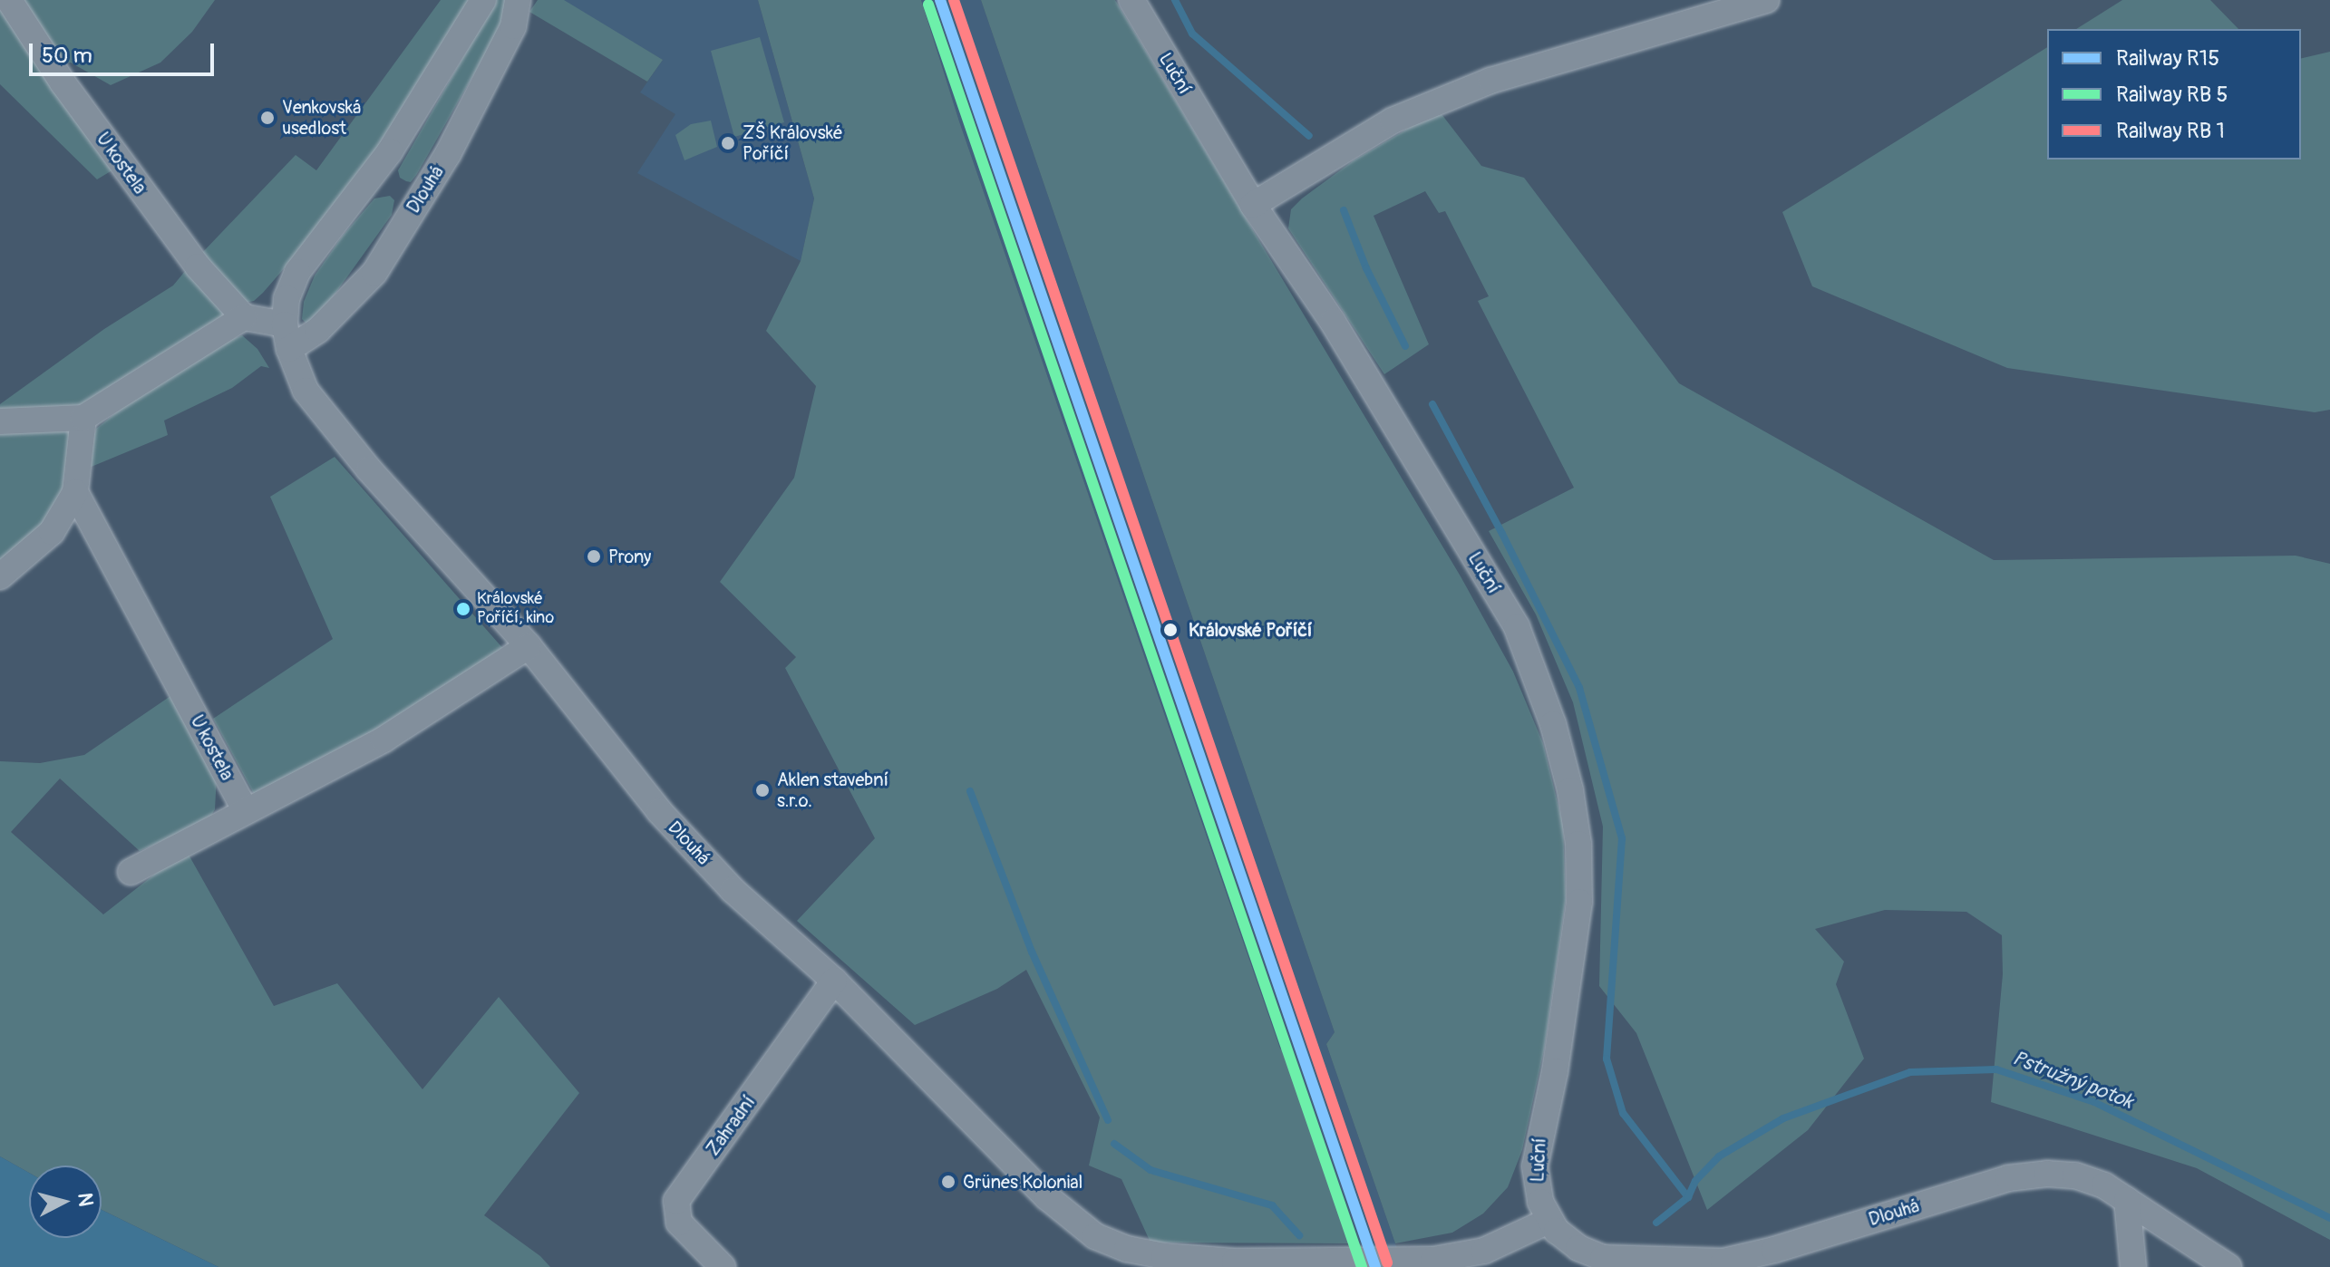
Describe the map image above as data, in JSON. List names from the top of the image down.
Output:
{
  "streets": {
    "street": [
      "Luční",
      "U kostela",
      "Dlouhá",
      "Zahradní"
    ]
  },
  "crossings": [
    ["Luční", "Dlouhá"],
    ["Dlouhá", "Zahradní"]
  ],
  "water": ["Pstružný potok"],
  "places": [
    "Venkovská usedlost",
    "ZŠ Královské Poříčí",
    "Prony",
    "Královské Poříčí, kino",
    "Královské Poříčí",
    "Aklen stavební s.r.o.",
    "Grünes Kolonial"
  ],
  "lines": ["rail line R15"],
  "legend": ["Railway R15", "Railway RB 5", "Railway RB 1"],
  "scale_bar": "50 m",
  "north": "right"
}
